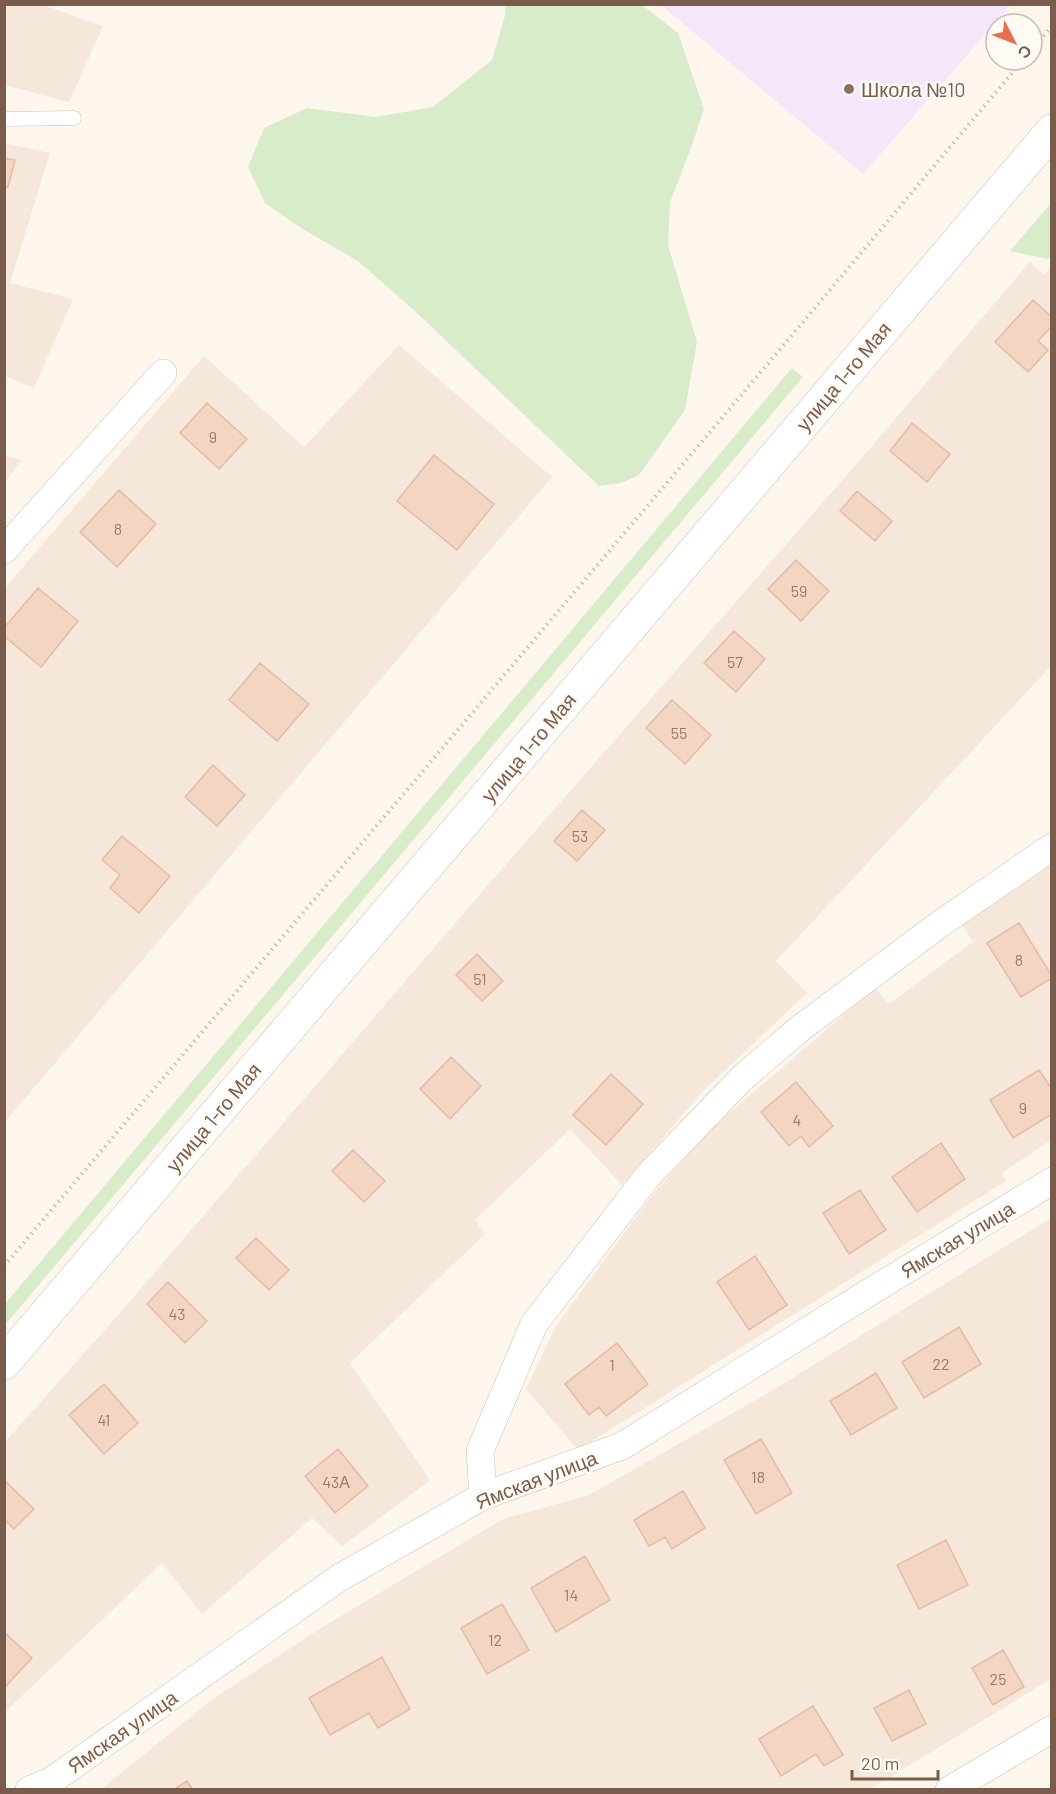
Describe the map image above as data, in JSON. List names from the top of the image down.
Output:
{
  "streets": {
    "street": ["улица 1-го Мая", "Ямская улица"]
  },
  "places": ["Школа №10"],
  "house_numbers": [
    "9",
    "8",
    "59",
    "57",
    "55",
    "53",
    "8",
    "51",
    "9",
    "4",
    "43",
    "22",
    "1",
    "41",
    "18",
    "43А",
    "14",
    "12",
    "25"
  ],
  "scale_bar": "20 m",
  "north": "bottom right"
}
